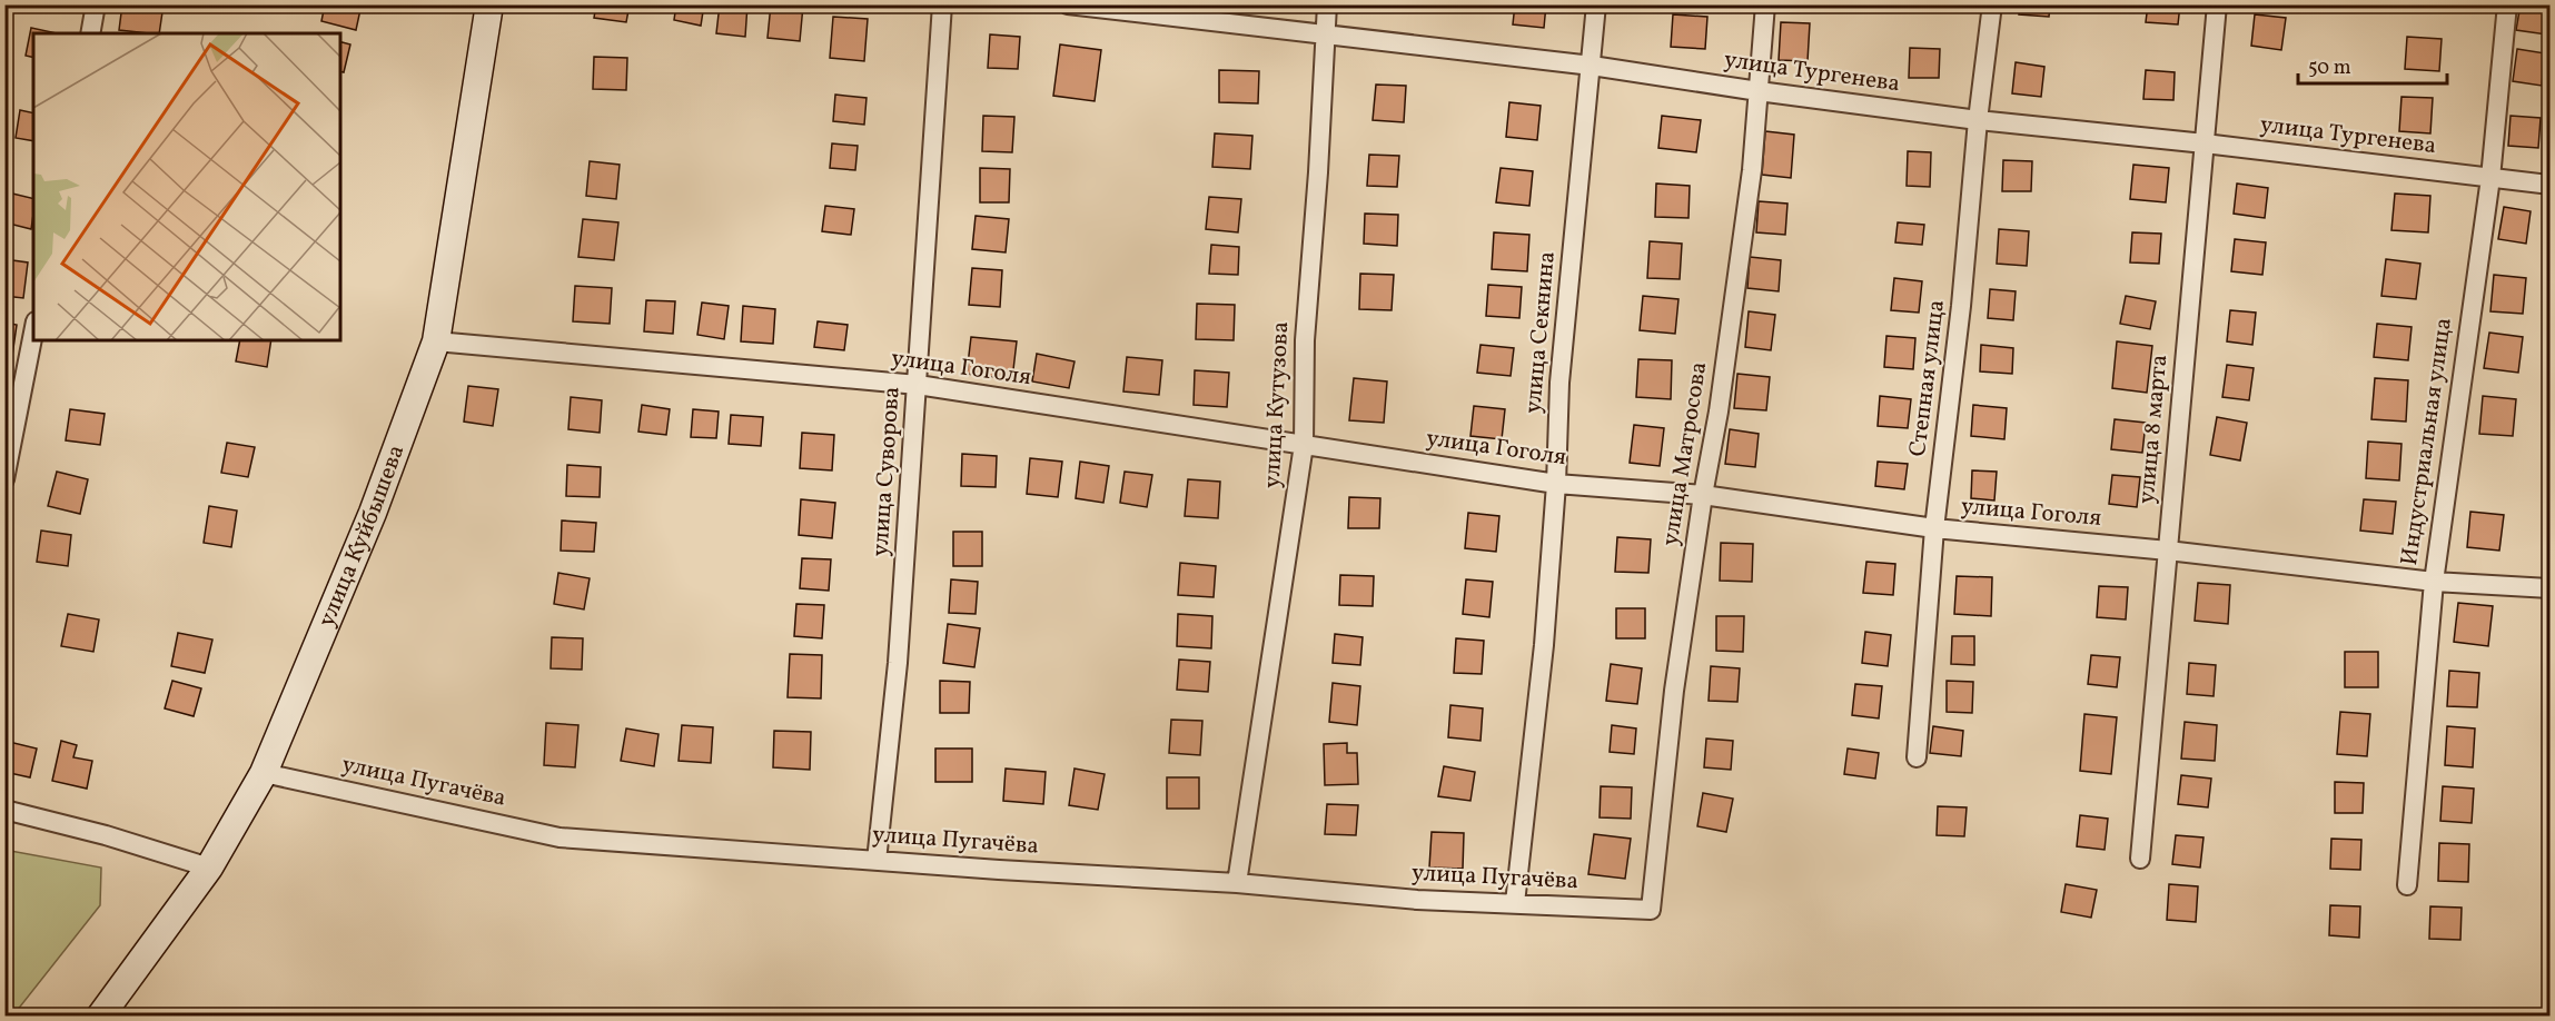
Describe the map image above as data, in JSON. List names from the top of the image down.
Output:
{
  "streets": {
    "main road": ["улица Куйбышева"],
    "street": [
      "улица Тургенева",
      "улица Секнина",
      "улица Гоголя",
      "Степная улица",
      "улица Кутузова",
      "улица 8 марта",
      "Индустриальная улица",
      "улица Матросова",
      "улица Суворова",
      "улица Пугачёва"
    ]
  },
  "crossings": [
    ["улица Тургенева", "улица Секнина"],
    ["улица Тургенева", "Степная улица"],
    ["улица Тургенева", "улица Кутузова"],
    ["улица Тургенева", "улица 8 марта"],
    ["улица Тургенева", "Индустриальная улица"],
    ["улица Тургенева", "улица Матросова"],
    ["улица Секнина", "улица Гоголя"],
    ["улица Секнина", "улица Пугачёва"],
    ["улица Гоголя", "Степная улица"],
    ["улица Гоголя", "улица Кутузова"],
    ["улица Гоголя", "улица 8 марта"],
    ["улица Гоголя", "Индустриальная улица"],
    ["улица Гоголя", "улица Матросова"],
    ["улица Гоголя", "улица Суворова"],
    ["улица Гоголя", "улица Куйбышева"],
    ["улица Кутузова", "улица Пугачёва"],
    ["улица Матросова", "улица Пугачёва"],
    ["улица Суворова", "улица Пугачёва"],
    ["улица Куйбышева", "улица Пугачёва"]
  ],
  "scale_bar": "50 m"
}
